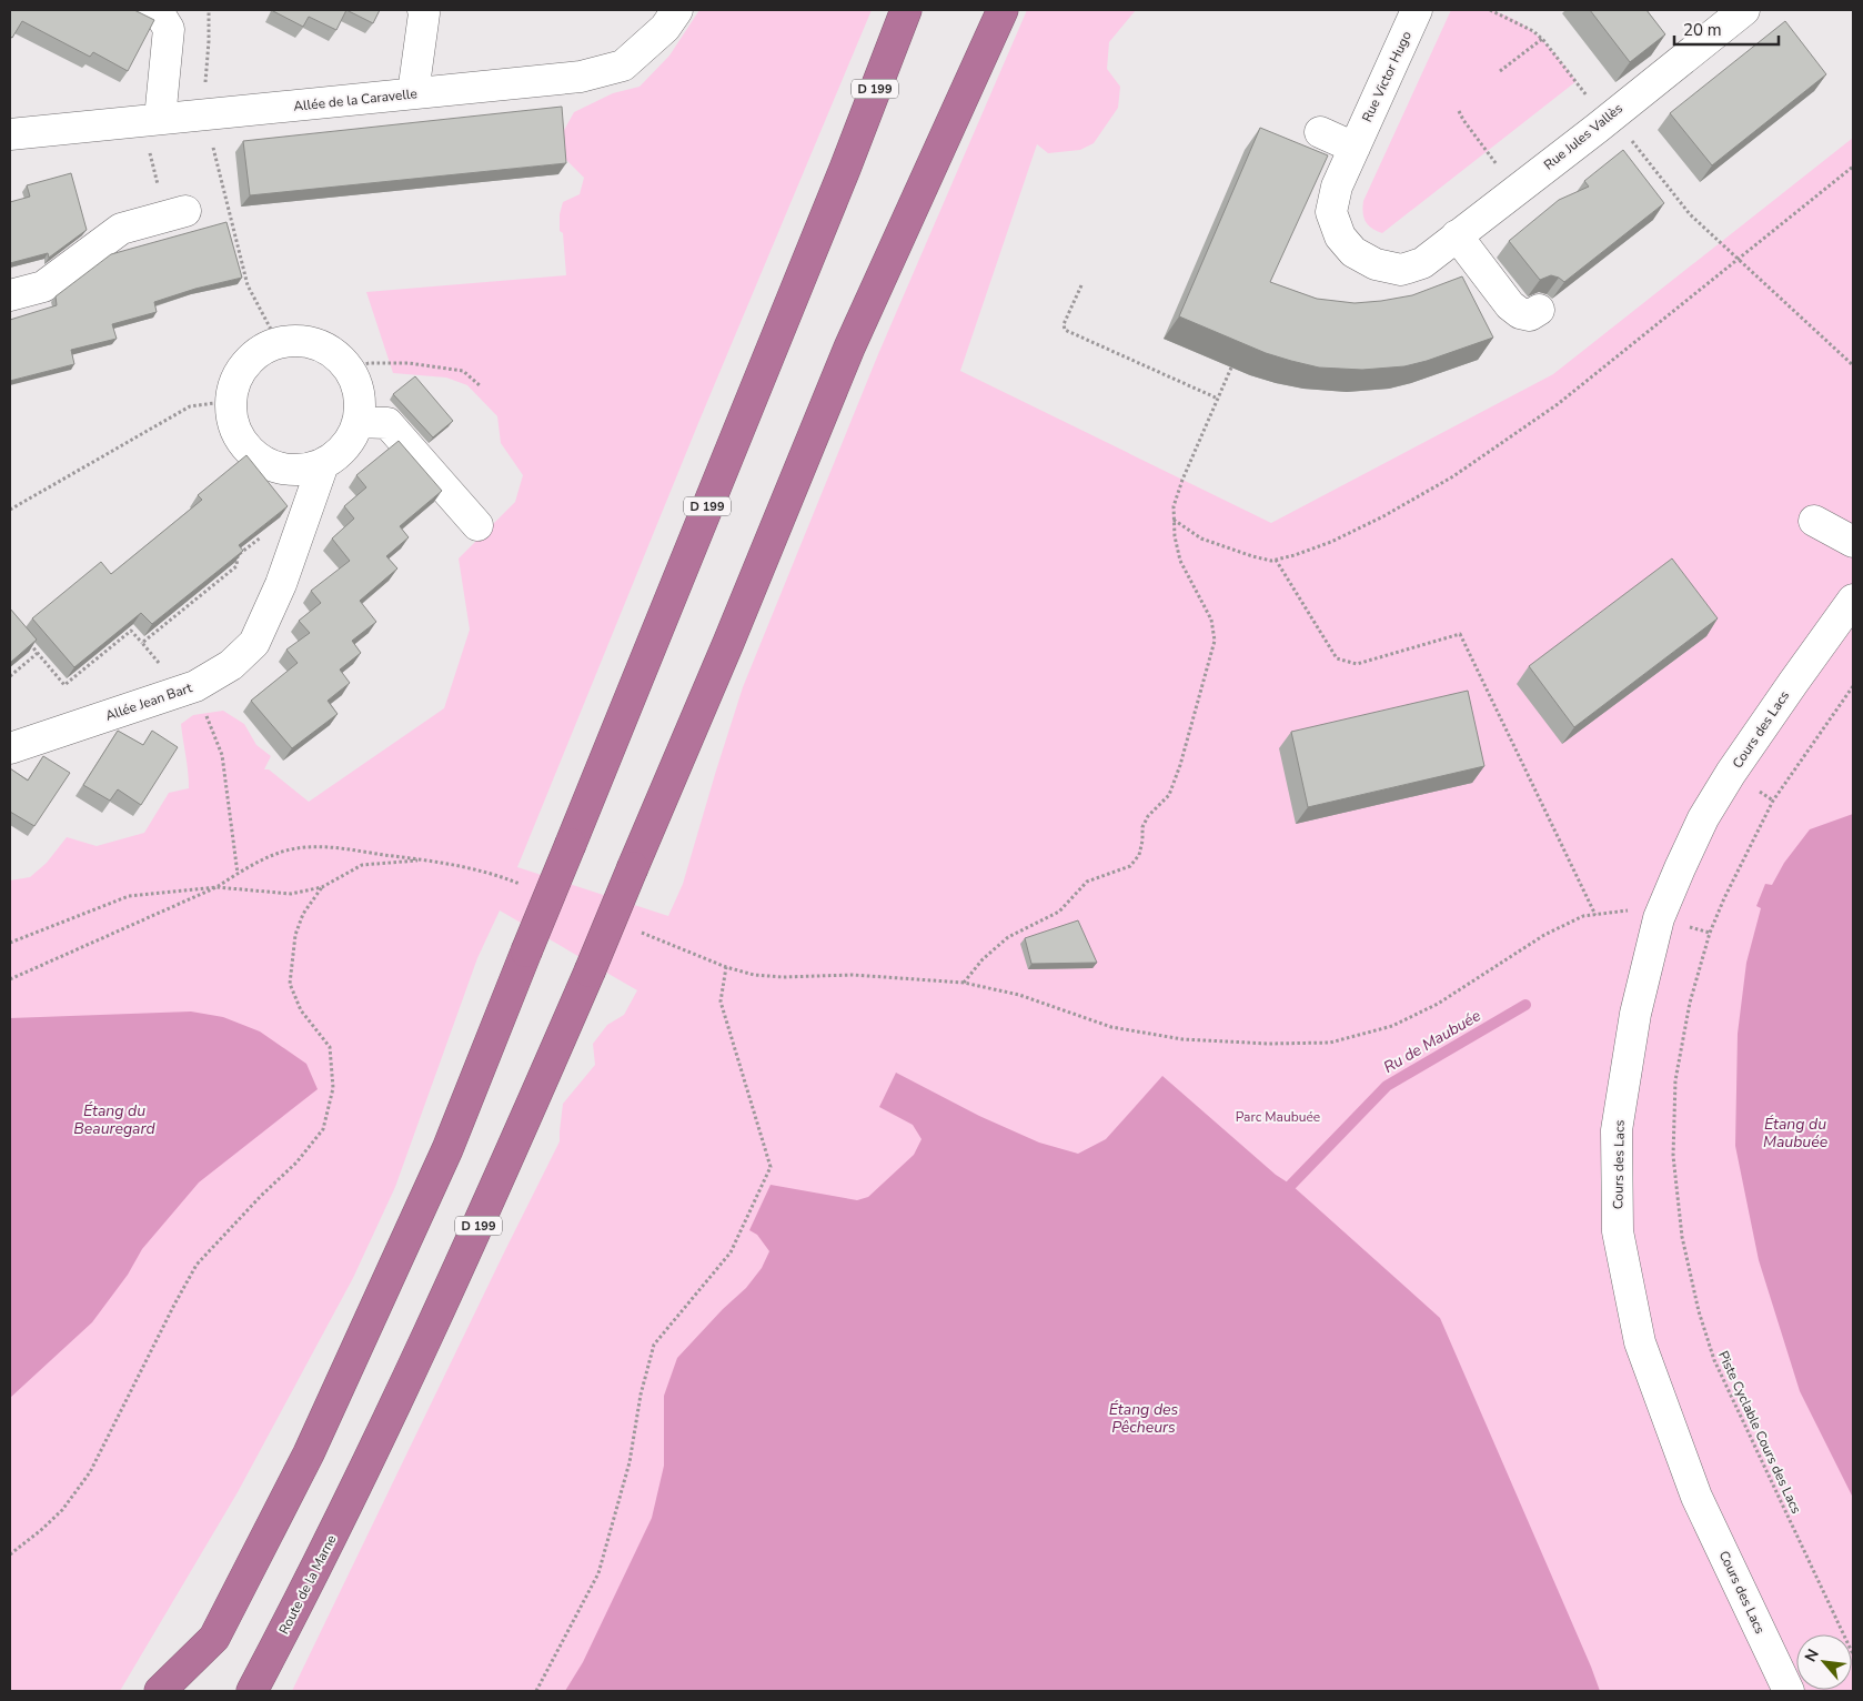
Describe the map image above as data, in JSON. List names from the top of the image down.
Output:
{
  "streets": {
    "highway": ["D 199", "Route de la Marne"],
    "street": [
      "Rue Victor Hugo",
      "Allée de la Caravelle",
      "Rue Jules Vallès",
      "Allée Jean Bart",
      "Cours des Lacs"
    ],
    "path": ["Piste Cyclable Cours des Lacs"]
  },
  "crossings": [
    ["Rue Victor Hugo", "Rue Jules Vallès"]
  ],
  "water": [
    "Ru de Maubuée",
    "Étang du Beauregard",
    "Étang du Maubuée",
    "Étang des Pêcheurs"
  ],
  "parks": ["Parc Maubuée"],
  "scale_bar": "20 m",
  "north": "top left"
}
